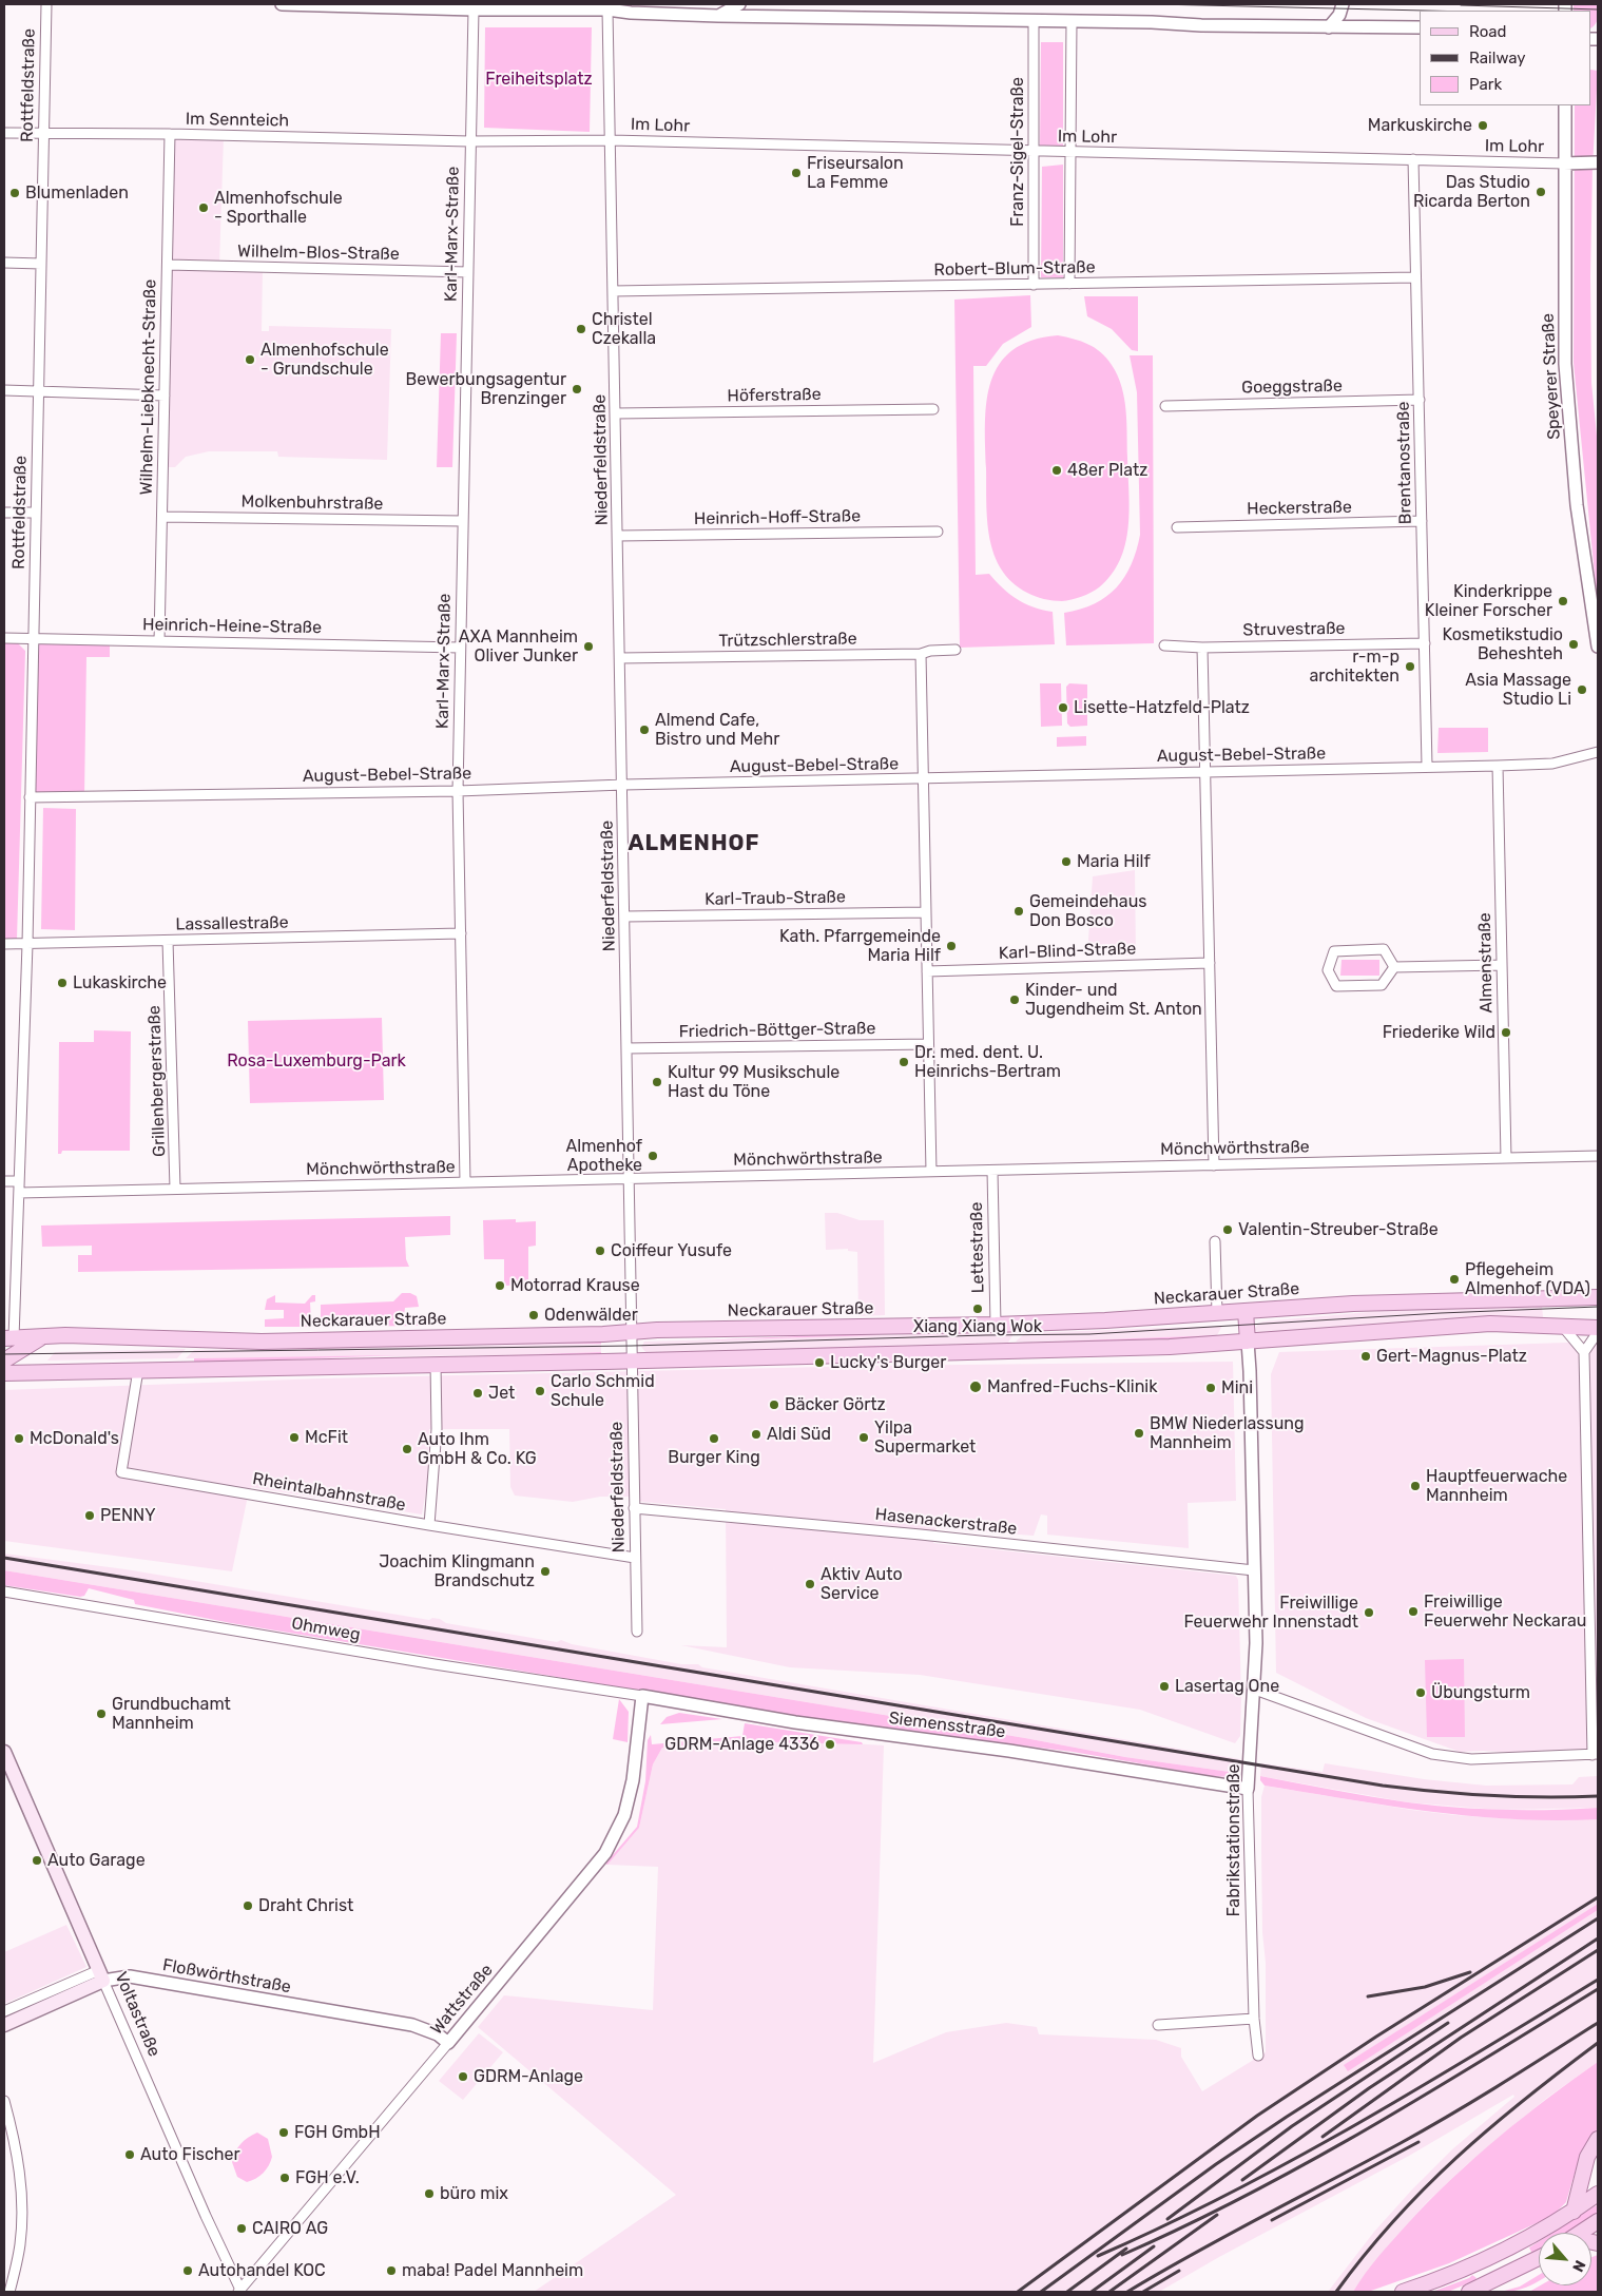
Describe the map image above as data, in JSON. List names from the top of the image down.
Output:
{
  "streets": {
    "main road": ["Neckarauer Straße", "Floßwörthstraße", "Voltastraße"],
    "street": [
      "Rottfeldstraße",
      "Im Sennteich",
      "Im Lohr",
      "Franz-Sigel-Straße",
      "Karl-Marx-Straße",
      "Wilhelm-Blos-Straße",
      "Robert-Blum-Straße",
      "Speyerer Straße",
      "Wilhelm-Liebknecht-Straße",
      "Goeggstraße",
      "Höferstraße",
      "Niederfeldstraße",
      "Brentanostraße",
      "Molkenbuhrstraße",
      "Heckerstraße",
      "Heinrich-Hoff-Straße",
      "Heinrich-Heine-Straße",
      "Struvestraße",
      "Trützschlerstraße",
      "August-Bebel-Straße",
      "Karl-Traub-Straße",
      "Lassallestraße",
      "Karl-Blind-Straße",
      "Almenstraße",
      "Friedrich-Böttger-Straße",
      "Grillenbergerstraße",
      "Mönchwörthstraße",
      "Lettestraße",
      "Rheintalbahnstraße",
      "Hasenackerstraße",
      "Ohmweg",
      "Siemensstraße",
      "Fabrikstationstraße",
      "Wattstraße"
    ]
  },
  "crossings": [
    ["Rottfeldstraße", "Im Sennteich"],
    ["Rottfeldstraße", "Heinrich-Heine-Straße"],
    ["Rottfeldstraße", "August-Bebel-Straße"],
    ["Rottfeldstraße", "Lassallestraße"],
    ["Rottfeldstraße", "Mönchwörthstraße"],
    ["Rottfeldstraße", "Neckarauer Straße"],
    ["Im Sennteich", "Karl-Marx-Straße"],
    ["Im Sennteich", "Wilhelm-Liebknecht-Straße"],
    ["Im Lohr", "Franz-Sigel-Straße"],
    ["Im Lohr", "Speyerer Straße"],
    ["Im Lohr", "Niederfeldstraße"],
    ["Im Lohr", "Brentanostraße"],
    ["Franz-Sigel-Straße", "Robert-Blum-Straße"],
    ["Karl-Marx-Straße", "Wilhelm-Blos-Straße"],
    ["Karl-Marx-Straße", "Molkenbuhrstraße"],
    ["Karl-Marx-Straße", "Heinrich-Heine-Straße"],
    ["Karl-Marx-Straße", "August-Bebel-Straße"],
    ["Karl-Marx-Straße", "Lassallestraße"],
    ["Karl-Marx-Straße", "Mönchwörthstraße"],
    ["Wilhelm-Blos-Straße", "Wilhelm-Liebknecht-Straße"],
    ["Robert-Blum-Straße", "Niederfeldstraße"],
    ["Robert-Blum-Straße", "Brentanostraße"],
    ["Wilhelm-Liebknecht-Straße", "Molkenbuhrstraße"],
    ["Wilhelm-Liebknecht-Straße", "Heinrich-Heine-Straße"],
    ["Goeggstraße", "Brentanostraße"],
    ["Höferstraße", "Niederfeldstraße"],
    ["Niederfeldstraße", "Heinrich-Hoff-Straße"],
    ["Niederfeldstraße", "Trützschlerstraße"],
    ["Niederfeldstraße", "August-Bebel-Straße"],
    ["Niederfeldstraße", "Karl-Traub-Straße"],
    ["Niederfeldstraße", "Friedrich-Böttger-Straße"],
    ["Niederfeldstraße", "Mönchwörthstraße"],
    ["Niederfeldstraße", "Neckarauer Straße"],
    ["Niederfeldstraße", "Rheintalbahnstraße"],
    ["Niederfeldstraße", "Hasenackerstraße"],
    ["Brentanostraße", "Heckerstraße"],
    ["Brentanostraße", "Struvestraße"],
    ["Brentanostraße", "August-Bebel-Straße"],
    ["August-Bebel-Straße", "Almenstraße"],
    ["Lassallestraße", "Grillenbergerstraße"],
    ["Almenstraße", "Mönchwörthstraße"],
    ["Grillenbergerstraße", "Mönchwörthstraße"],
    ["Mönchwörthstraße", "Lettestraße"],
    ["Lettestraße", "Neckarauer Straße"],
    ["Hasenackerstraße", "Fabrikstationstraße"],
    ["Ohmweg", "Siemensstraße"],
    ["Ohmweg", "Wattstraße"],
    ["Siemensstraße", "Fabrikstationstraße"],
    ["Siemensstraße", "Wattstraße"],
    ["Floßwörthstraße", "Wattstraße"],
    ["Floßwörthstraße", "Voltastraße"],
    ["Wattstraße", "Voltastraße"]
  ],
  "districts": ["ALMENHOF"],
  "parks": ["Freiheitsplatz", "Rosa-Luxemburg-Park"],
  "places": [
    "Markuskirche",
    "Friseursalon La Femme",
    "Das Studio Ricarda Berton",
    "Blumenladen",
    "Almenhofschule - Sporthalle",
    "Christel Czekalla",
    "Almenhofschule - Grundschule",
    "Bewerbungsagentur Brenzinger",
    "48er Platz",
    "Kinderkrippe Kleiner Forscher",
    "Kosmetikstudio Beheshteh",
    "AXA Mannheim Oliver Junker",
    "r-m-p architekten",
    "Asia Massage Studio Li",
    "Lisette-Hatzfeld-Platz",
    "Almend Cafe, Bistro und Mehr",
    "Maria Hilf",
    "Gemeindehaus Don Bosco",
    "Kath. Pfarrgemeinde Maria Hilf",
    "Lukaskirche",
    "Kinder- und Jugendheim St. Anton",
    "Friederike Wild",
    "Dr. med. dent. U. Heinrichs-Bertram",
    "Kultur 99 Musikschule Hast du Töne",
    "Almenhof Apotheke",
    "Valentin-Streuber-Straße",
    "Coiffeur Yusufe",
    "Pflegeheim Almenhof (VDA)",
    "Motorrad Krause",
    "Xiang Xiang Wok",
    "Odenwälder",
    "Gert-Magnus-Platz",
    "Lucky's Burger",
    "Manfred-Fuchs-Klinik",
    "Mini",
    "Carlo Schmid Schule",
    "Jet",
    "Bäcker Görtz",
    "BMW Niederlassung Mannheim",
    "Aldi Süd",
    "McFit",
    "Yilpa Supermarket",
    "McDonald's",
    "Burger King",
    "Auto Ihm GmbH & Co. KG",
    "Hauptfeuerwache Mannheim",
    "PENNY",
    "Joachim Klingmann Brandschutz",
    "Aktiv Auto Service",
    "Freiwillige Feuerwehr Neckarau",
    "Freiwillige Feuerwehr Innenstadt",
    "Lasertag One",
    "Übungsturm",
    "Grundbuchamt Mannheim",
    "GDRM-Anlage 4336",
    "Auto Garage",
    "Draht Christ",
    "GDRM-Anlage",
    "FGH GmbH",
    "Auto Fischer",
    "FGH e.V.",
    "büro mix",
    "CAIRO AG",
    "Autohandel KOC",
    "maba! Padel Mannheim"
  ],
  "legend": ["Road", "Railway", "Park"],
  "north": "bottom right"
}
